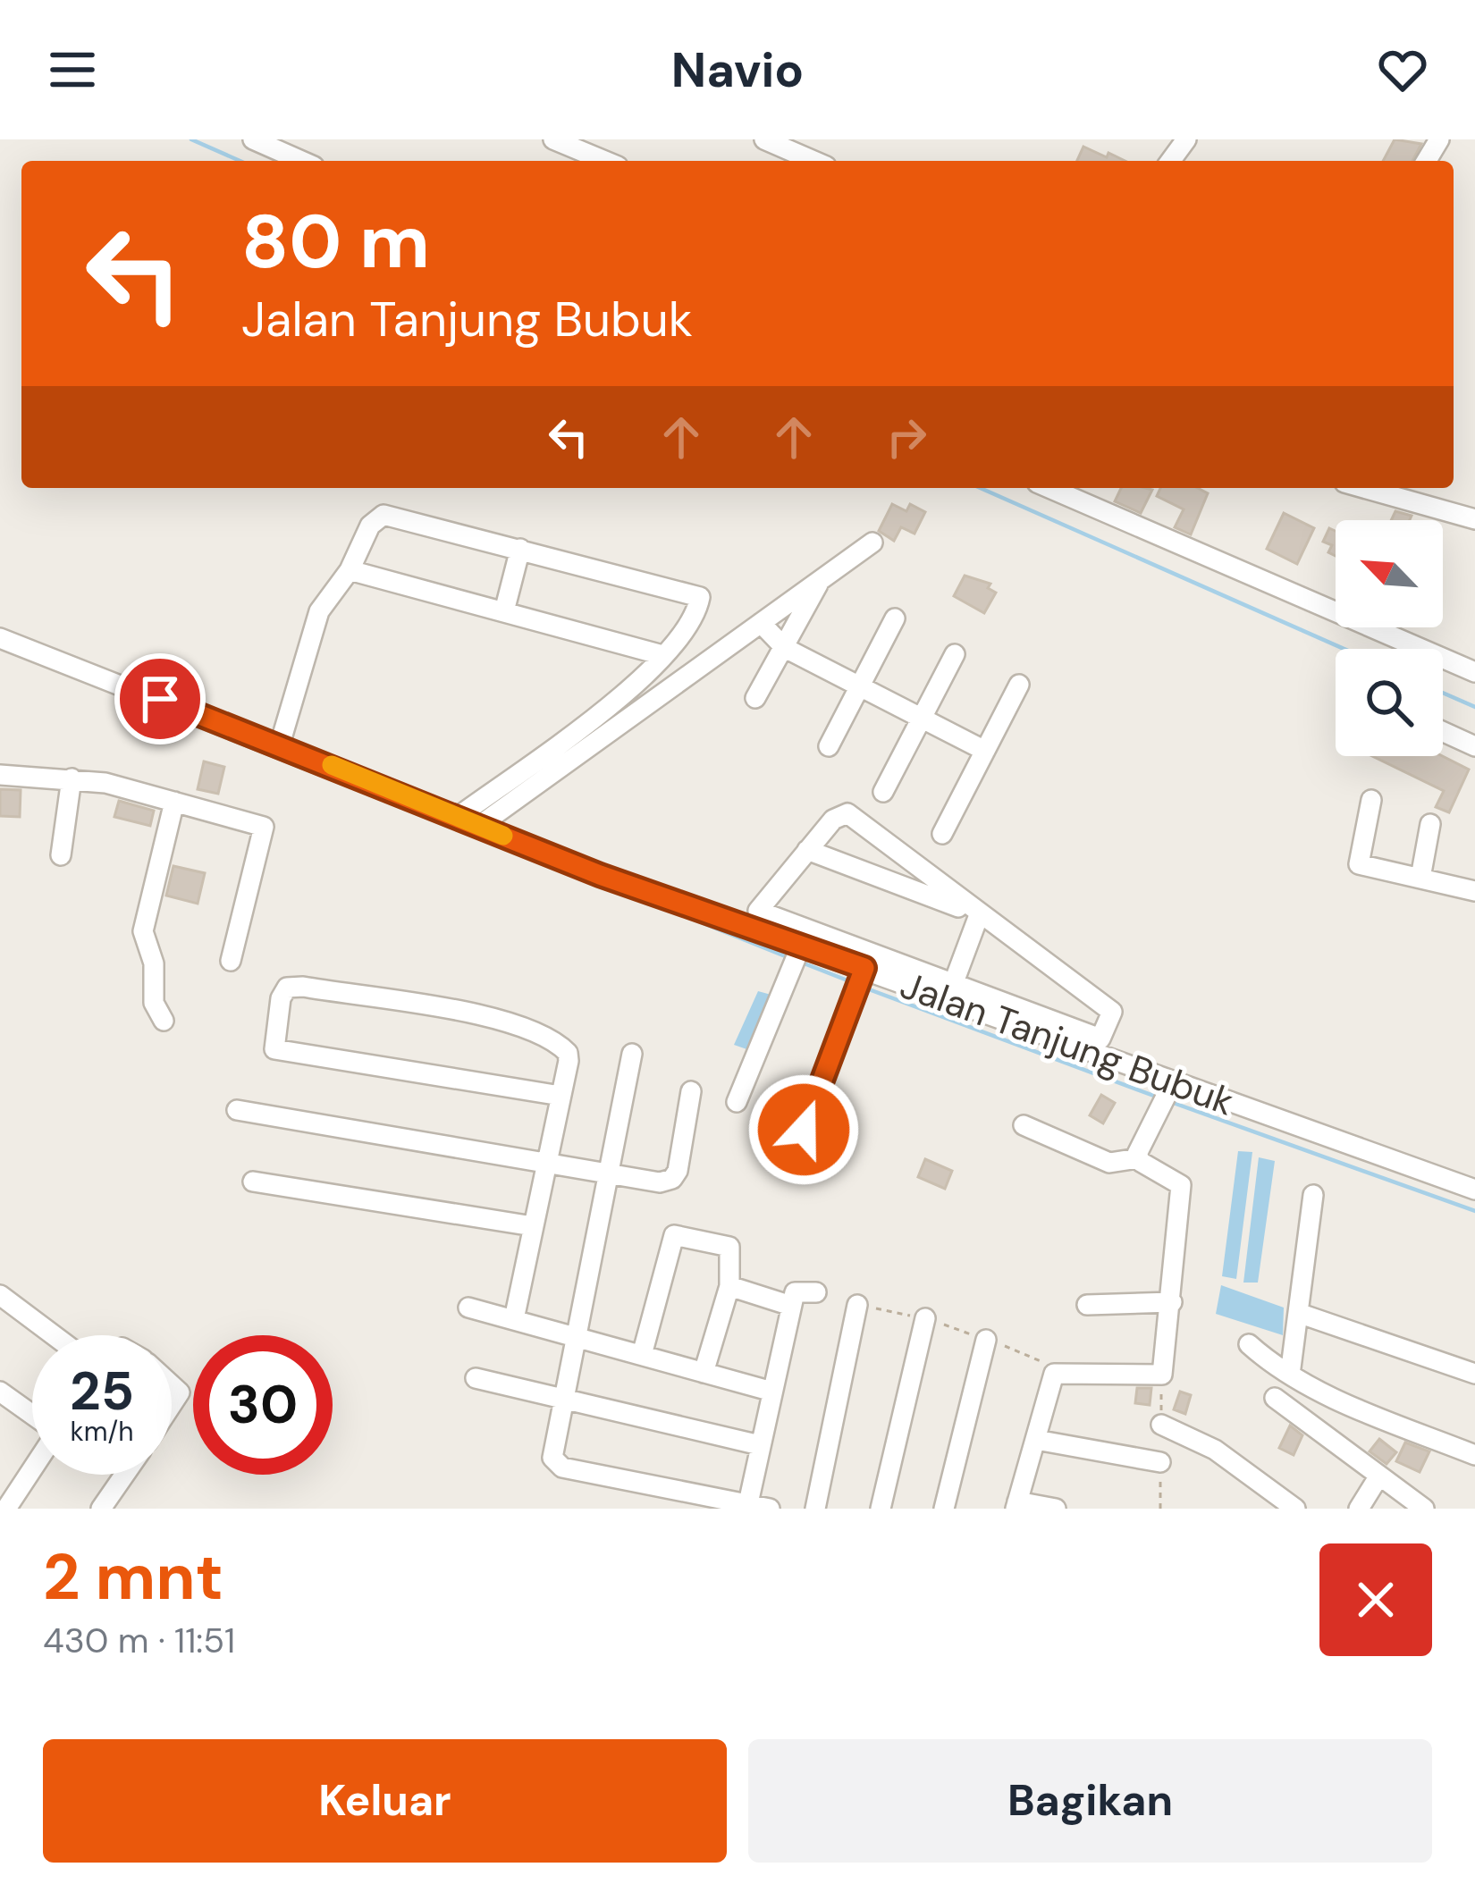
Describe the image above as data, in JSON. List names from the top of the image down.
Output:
{
  "streets": {
    "street": ["Jalan Tanjung Bubuk"]
  },
  "north": "top left",
  "page": {
    "header": "Navio",
    "turn": ["80 m", "Jalan Tanjung Bubuk"],
    "speed": "25 km/h",
    "limit": "30",
    "heading": ["2 mnt", "430 m · 11:51"],
    "buttons": ["Keluar", "Bagikan"]
  }
}
